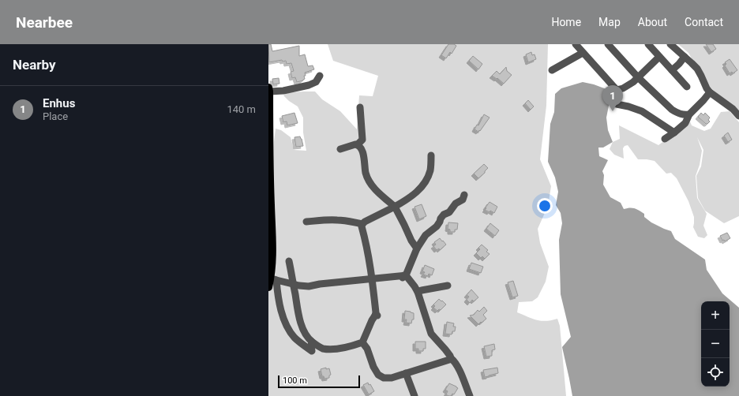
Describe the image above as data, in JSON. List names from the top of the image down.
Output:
{
  "scale_bar": "100 m",
  "page": {
    "header": "Nearbee",
    "nav": [
      "Home",
      "Map",
      "About",
      "Contact"
    ],
    "heading": "Nearby",
    "list": [
      {
        "mark": "1",
        "name": "Enhus",
        "note": "Place",
        "value": "140 m"
      }
    ],
    "pins": "1",
    "map_buttons": ["+", "−"],
    "scale": "100 m"
  }
}
